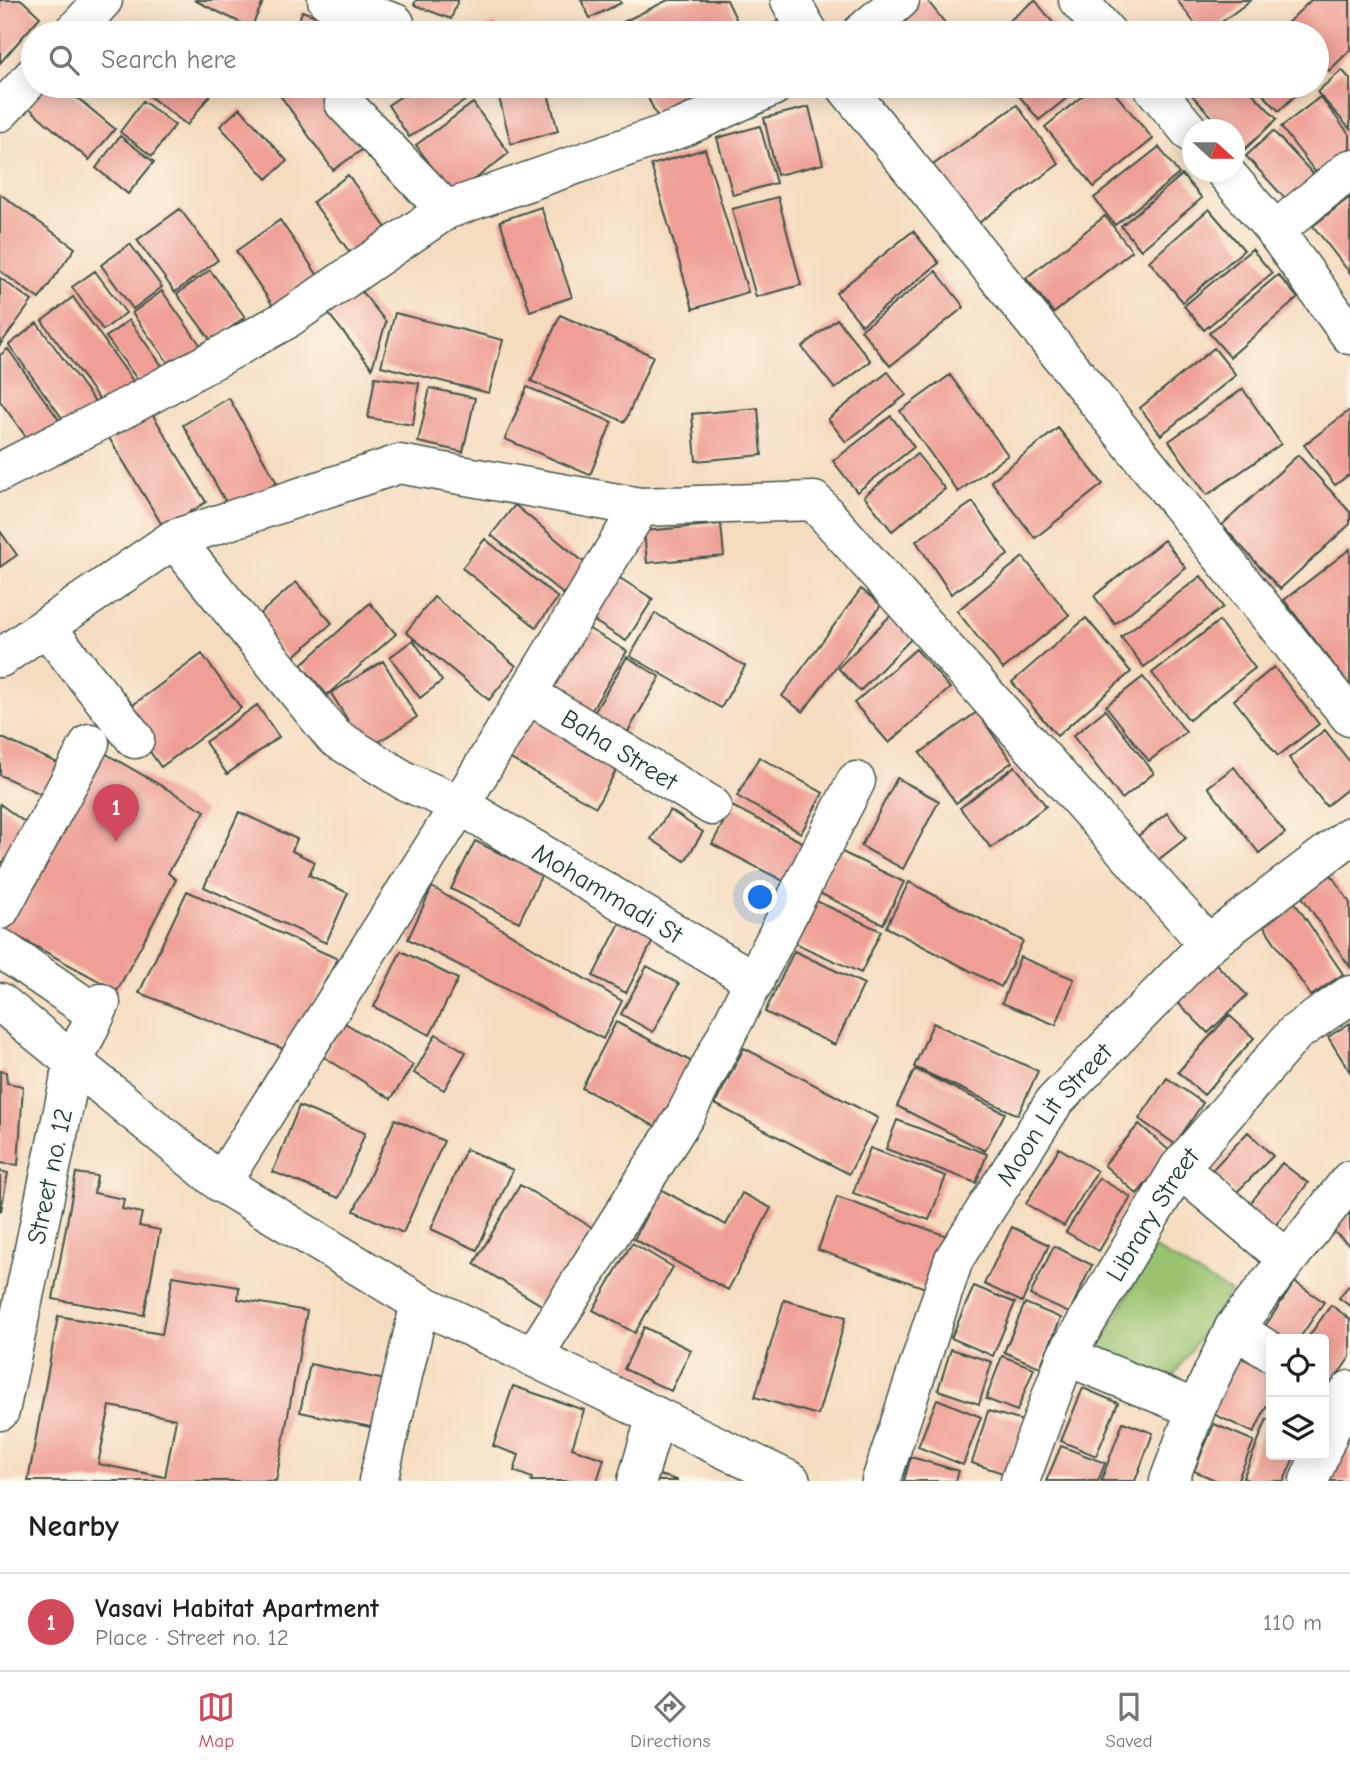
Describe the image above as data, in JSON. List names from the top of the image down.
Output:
{
  "streets": {
    "street": [
      "Baha Street",
      "Mohammadi St",
      "Moon Lit Street",
      "Street no. 12",
      "Library Street"
    ]
  },
  "north": "right",
  "page": {
    "search": "Search here",
    "pins": "1",
    "heading": "Nearby",
    "list": [
      {
        "mark": "1",
        "name": "Vasavi Habitat Apartment",
        "note": "Place · Street no. 12",
        "value": "110 m"
      }
    ],
    "nav": ["Map", "Directions", "Saved"]
  }
}
